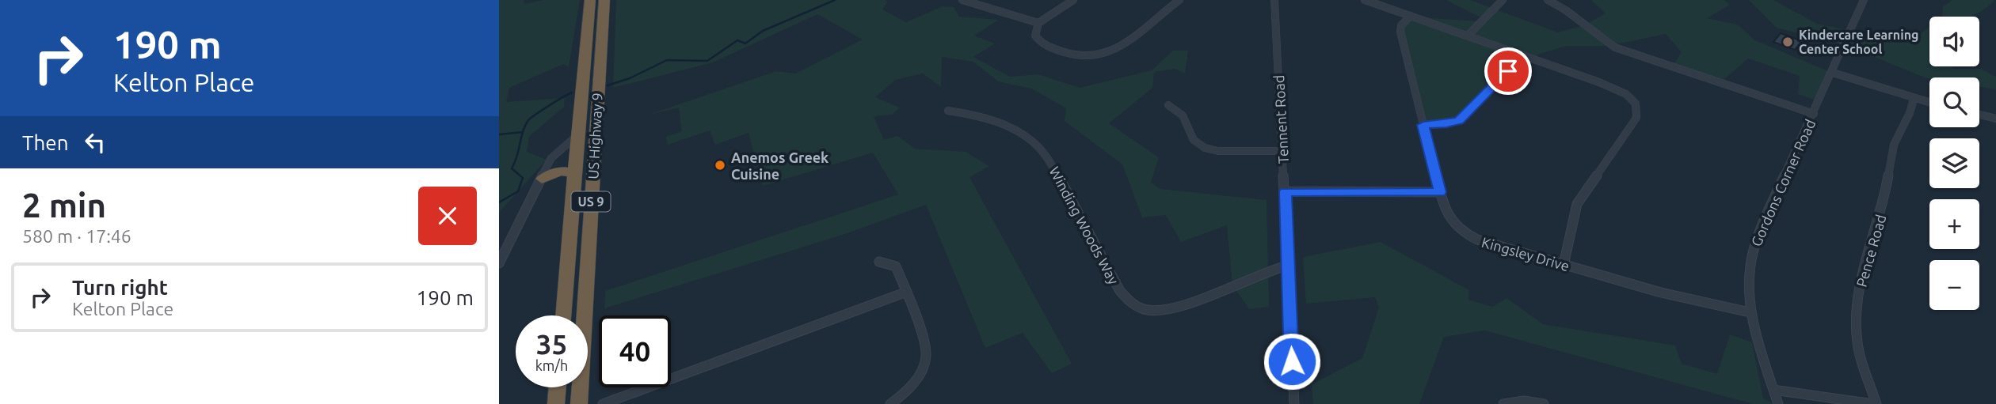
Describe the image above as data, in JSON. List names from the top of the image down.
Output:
{
  "streets": {
    "highway": ["US Highway 9", "US 9"],
    "street": [
      "Tennent Road",
      "Gordons Corner Road",
      "Winding Woods Way",
      "Pence Road",
      "Kingsley Drive"
    ]
  },
  "crossings": [
    ["Tennent Road", "Winding Woods Way"],
    ["Gordons Corner Road", "Kingsley Drive"]
  ],
  "places": ["Kindercare Learning Center School", "Anemos Greek Cuisine"],
  "page": {
    "turn": ["190 m", "Kelton Place"],
    "map_buttons": ["+", "−"],
    "then": "Then",
    "heading": ["2 min", "580 m · 17:46"],
    "list": [
      {
        "name": "Turn right",
        "note": "Kelton Place",
        "value": "190 m"
      }
    ],
    "speed": "35 km/h",
    "limit": "40"
  }
}
